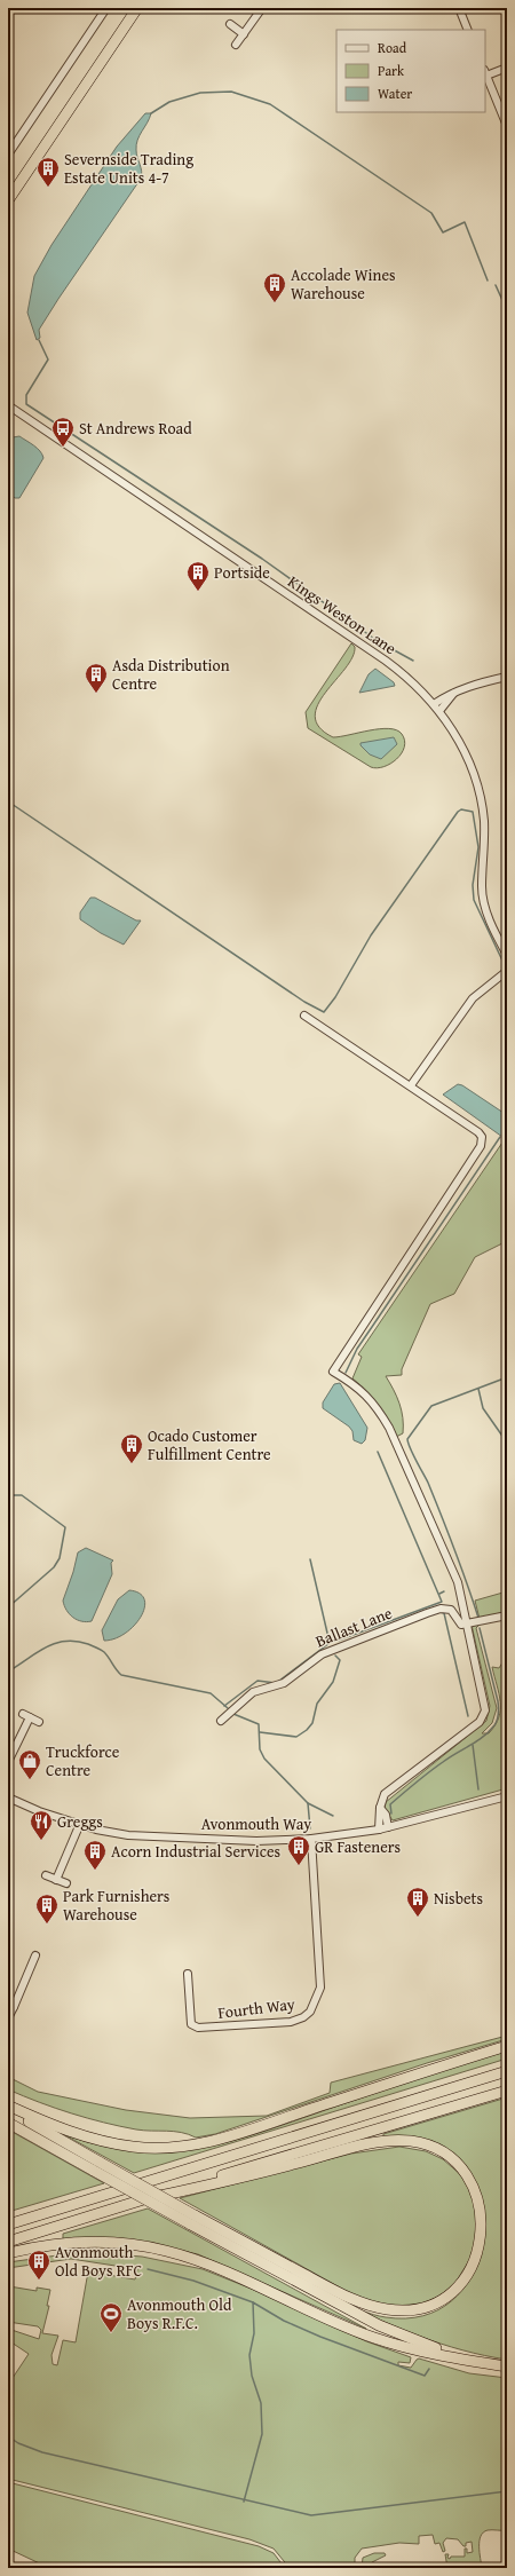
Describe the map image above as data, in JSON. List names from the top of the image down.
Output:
{
  "streets": {
    "street": [
      "Kings Weston Lane",
      "Ballast Lane",
      "Avonmouth Way",
      "Fourth Way"
    ]
  },
  "crossings": [
    ["Avonmouth Way", "Fourth Way"]
  ],
  "places": {
    "building": [
      "Severnside Trading Estate Units 4-7",
      "Accolade Wines Warehouse",
      "Portside",
      "Asda Distribution Centre",
      "Ocado Customer Fulfillment Centre",
      "GR Fasteners",
      "Acorn Industrial Services",
      "Nisbets",
      "Park Furnishers Warehouse",
      "Avonmouth Old Boys RFC"
    ],
    "bus stop": ["St Andrews Road"],
    "shop": ["Truckforce Centre"],
    "restaurant": ["Greggs"],
    "sports": ["Avonmouth Old Boys R.F.C."]
  },
  "legend": ["Road", "Park", "Water"]
}
